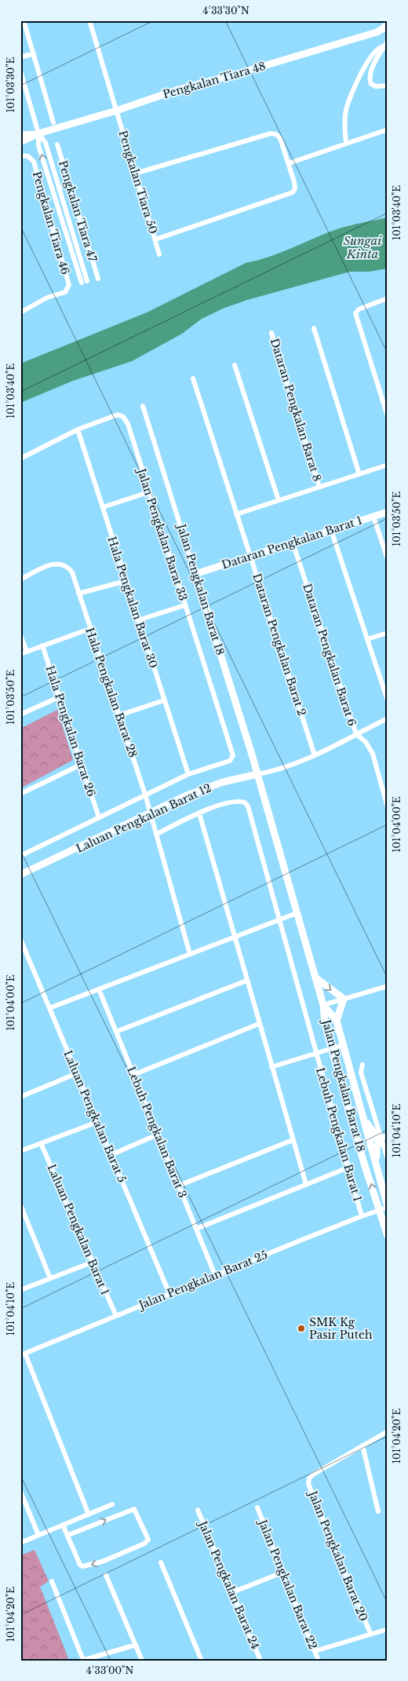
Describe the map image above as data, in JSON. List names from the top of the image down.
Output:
{
  "streets": {
    "street": [
      "Pengkalan Tiara 48",
      "Pengkalan Tiara 50",
      "Pengkalan Tiara 47",
      "Pengkalan Tiara 46",
      "Dataran Pengkalan Barat 8",
      "Jalan Pengkalan Barat 33",
      "Dataran Pengkalan Barat 1",
      "Jalan Pengkalan Barat 18",
      "Hala Pengkalan Barat 30",
      "Dataran Pengkalan Barat 2",
      "Dataran Pengkalan Barat 6",
      "Hala Pengkalan Barat 28",
      "Hala Pengkalan Barat 26",
      "Laluan Pengkalan Barat 12",
      "Laluan Pengkalan Barat 5",
      "Lebuh Pengkalan Barat 3",
      "Lebuh Pengkalan Barat 1",
      "Laluan Pengkalan Barat 1",
      "Jalan Pengkalan Barat 25",
      "Jalan Pengkalan Barat 20",
      "Jalan Pengkalan Barat 22",
      "Jalan Pengkalan Barat 24"
    ]
  },
  "crossings": [
    ["Pengkalan Tiara 48", "Pengkalan Tiara 50"],
    ["Jalan Pengkalan Barat 33", "Hala Pengkalan Barat 30"],
    ["Dataran Pengkalan Barat 1", "Jalan Pengkalan Barat 18"],
    ["Dataran Pengkalan Barat 1", "Dataran Pengkalan Barat 2"],
    ["Dataran Pengkalan Barat 1", "Dataran Pengkalan Barat 6"],
    ["Jalan Pengkalan Barat 18", "Laluan Pengkalan Barat 12"],
    ["Jalan Pengkalan Barat 18", "Lebuh Pengkalan Barat 1"],
    ["Jalan Pengkalan Barat 18", "Jalan Pengkalan Barat 25"],
    ["Dataran Pengkalan Barat 2", "Laluan Pengkalan Barat 12"],
    ["Dataran Pengkalan Barat 6", "Laluan Pengkalan Barat 12"],
    ["Hala Pengkalan Barat 28", "Laluan Pengkalan Barat 12"],
    ["Laluan Pengkalan Barat 5", "Jalan Pengkalan Barat 25"],
    ["Lebuh Pengkalan Barat 3", "Jalan Pengkalan Barat 25"],
    ["Lebuh Pengkalan Barat 1", "Jalan Pengkalan Barat 25"],
    ["Laluan Pengkalan Barat 1", "Jalan Pengkalan Barat 25"]
  ],
  "water": ["Sungai Kinta"],
  "places": ["SMK Kg Pasir Puteh"],
  "coordinates": [
    "4°33'30\"N",
    "101°03'30\"E",
    "101°03'40\"E",
    "101°03'50\"E",
    "101°04'00\"E",
    "101°04'10\"E",
    "101°04'20\"E",
    "4°33'00\"N"
  ]
}
